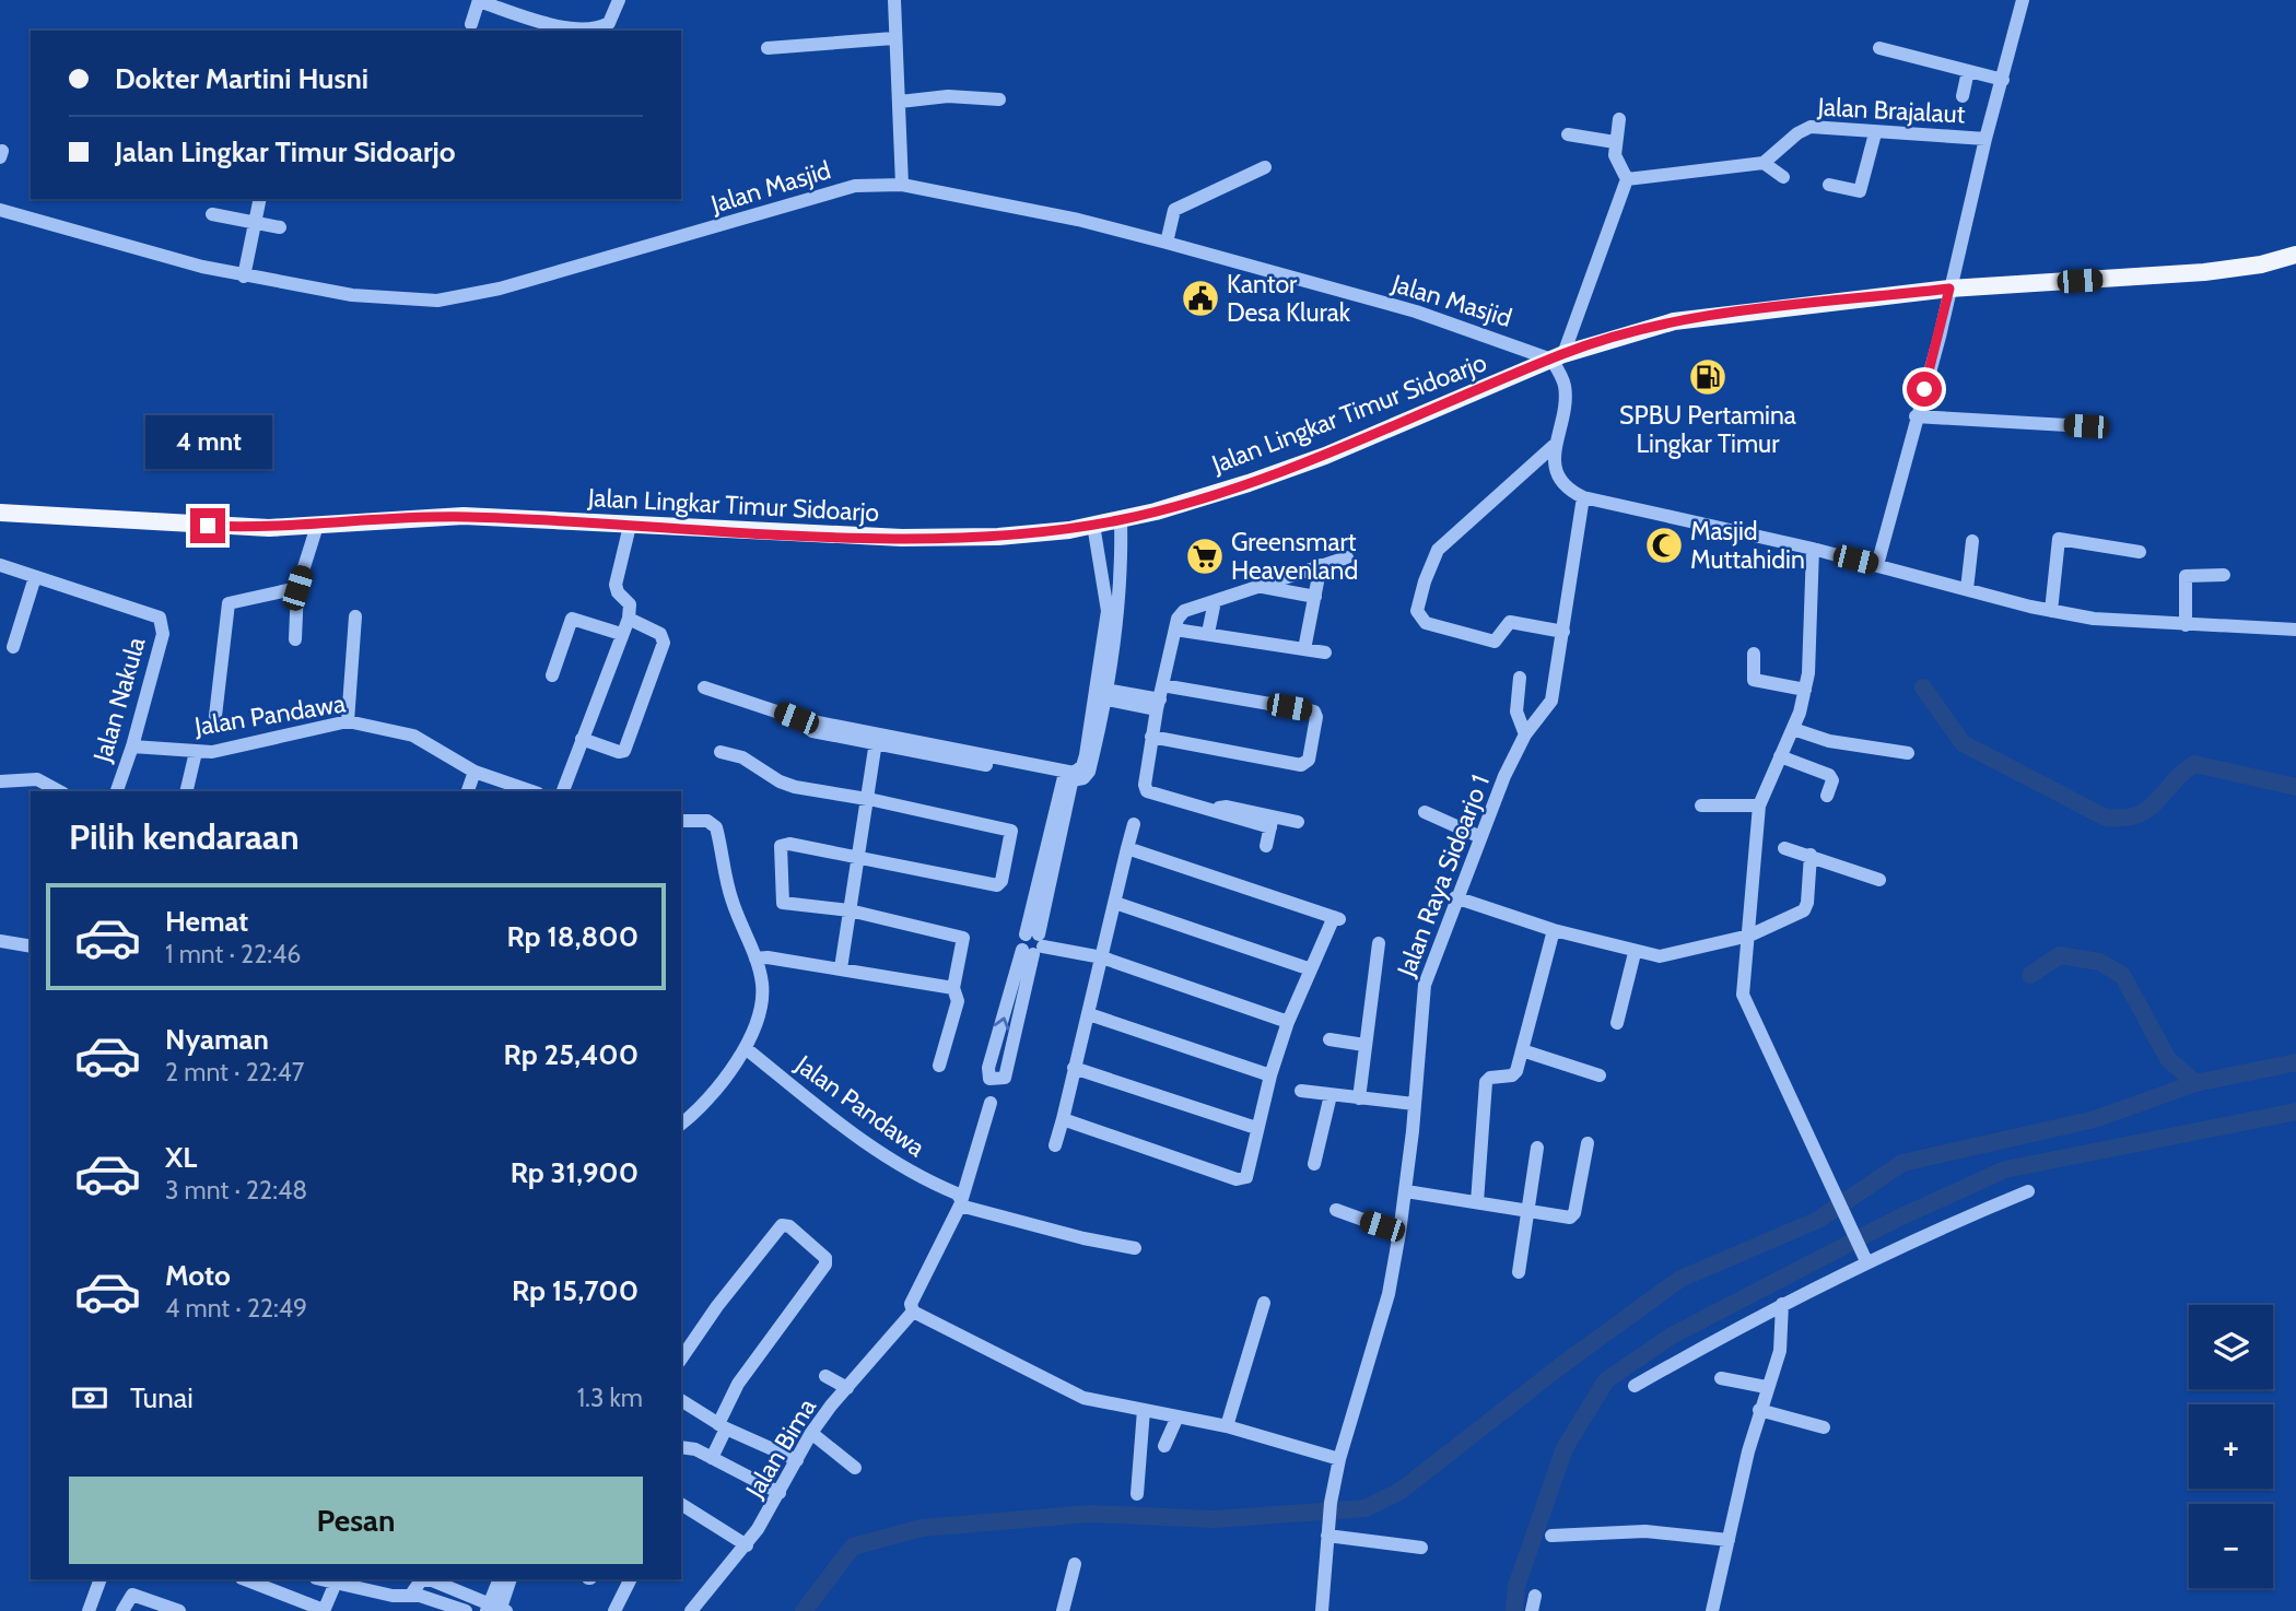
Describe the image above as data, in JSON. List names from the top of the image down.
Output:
{
  "streets": {
    "main road": ["Jalan Lingkar Timur Sidoarjo"],
    "street": [
      "Jalan Brajalaut",
      "Jalan Masjid",
      "Jalan Nakula",
      "Jalan Pandawa",
      "Jalan Raya Sidoarjo 1",
      "Jalan Bima"
    ]
  },
  "crossings": [
    ["Jalan Masjid", "Jalan Lingkar Timur Sidoarjo"],
    ["Jalan Nakula", "Jalan Pandawa"]
  ],
  "places": {
    "public building": ["Kantor Desa Klurak"],
    "fuel station": ["SPBU Pertamina Lingkar Timur"],
    "mosque": ["Masjid Muttahidin"],
    "supermarket": ["Greensmart Heavenland"]
  },
  "page": {
    "banner": ["Dokter Martini Husni", "Jalan Lingkar Timur Sidoarjo"],
    "bubble": "4 mnt",
    "heading": "Pilih kendaraan",
    "list": [
      {
        "name": "Hemat",
        "note": "1 mnt · 22:46",
        "value": "Rp 18,800"
      },
      {
        "name": "Nyaman",
        "note": "2 mnt · 22:47",
        "value": "Rp 25,400"
      },
      {
        "name": "XL",
        "note": "3 mnt · 22:48",
        "value": "Rp 31,900"
      },
      {
        "name": "Moto",
        "note": "4 mnt · 22:49",
        "value": "Rp 15,700"
      }
    ],
    "map_buttons": ["+", "−"],
    "pay": ["Tunai", "1.3 km"],
    "buttons": "Pesan"
  }
}
